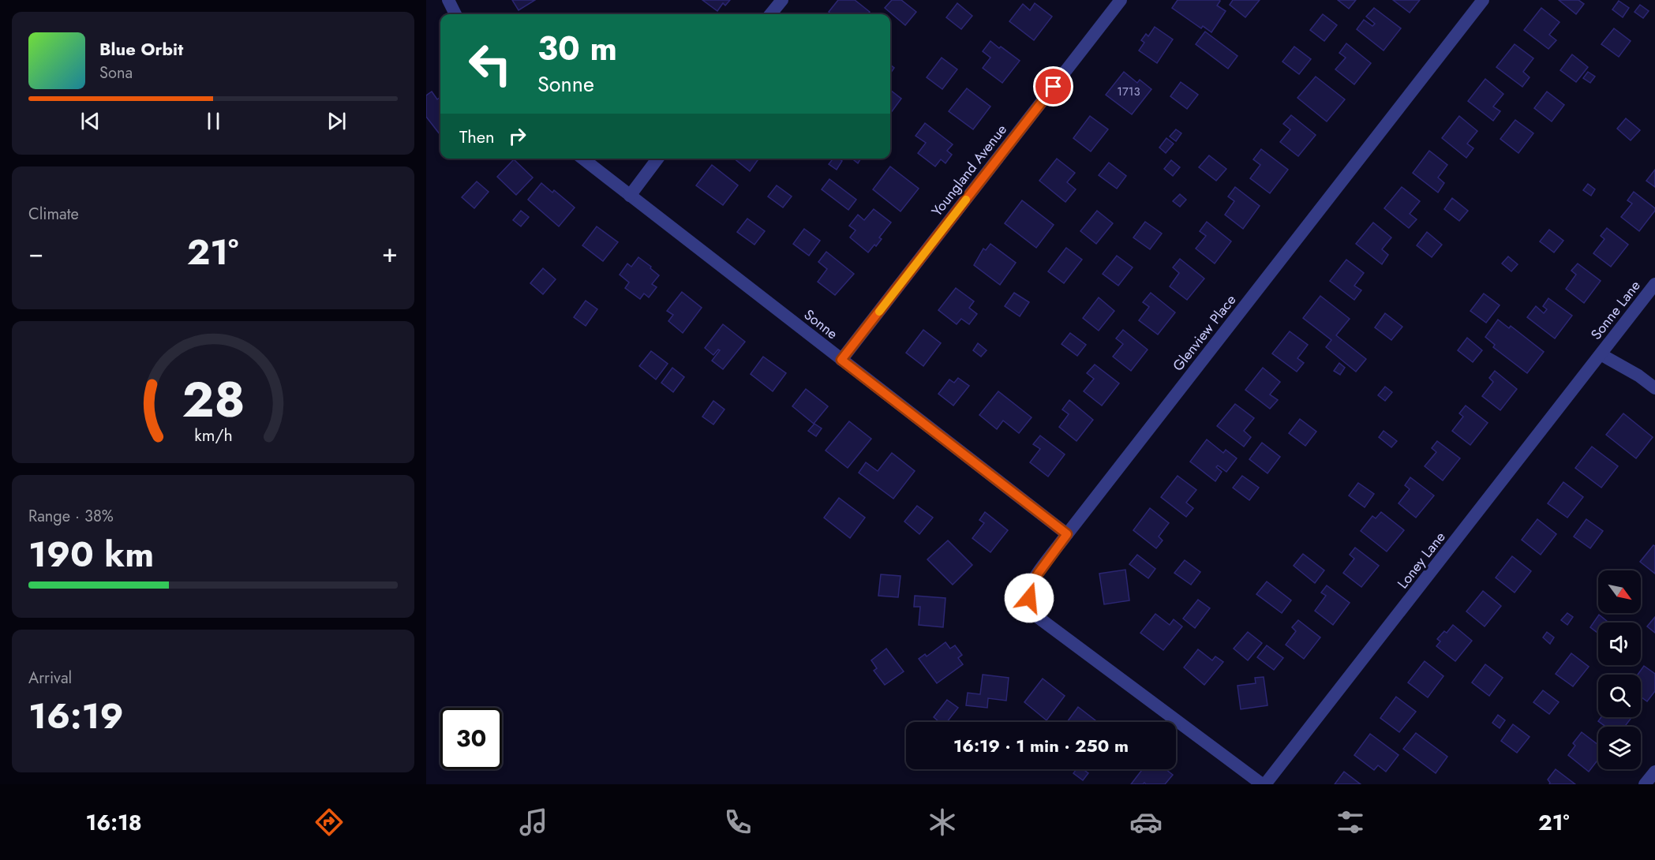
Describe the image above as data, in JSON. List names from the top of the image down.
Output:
{
  "streets": {
    "street": [
      "Youngland Avenue",
      "Sonne Lane",
      "Sonne",
      "Glenview Place",
      "Loney Lane"
    ]
  },
  "crossings": [
    ["Youngland Avenue", "Sonne"],
    ["Sonne Lane", "Loney Lane"],
    ["Sonne", "Glenview Place"]
  ],
  "house_numbers": ["1713"],
  "north": "bottom right",
  "page": {
    "turn": ["30 m", "Sonne"],
    "song": ["Blue Orbit", "Sona"],
    "then": "Then",
    "tile": [
      "Climate",
      ["Range · 38%", "190 km"],
      ["Arrival", "16:19"]
    ],
    "heat": ["−", "21°", "+"],
    "limit": "30",
    "trip": "16:19 · 1 min · 250 m",
    "tabs": ["16:18", "21°"],
    "gauge": ["28", "km/h"]
  }
}
